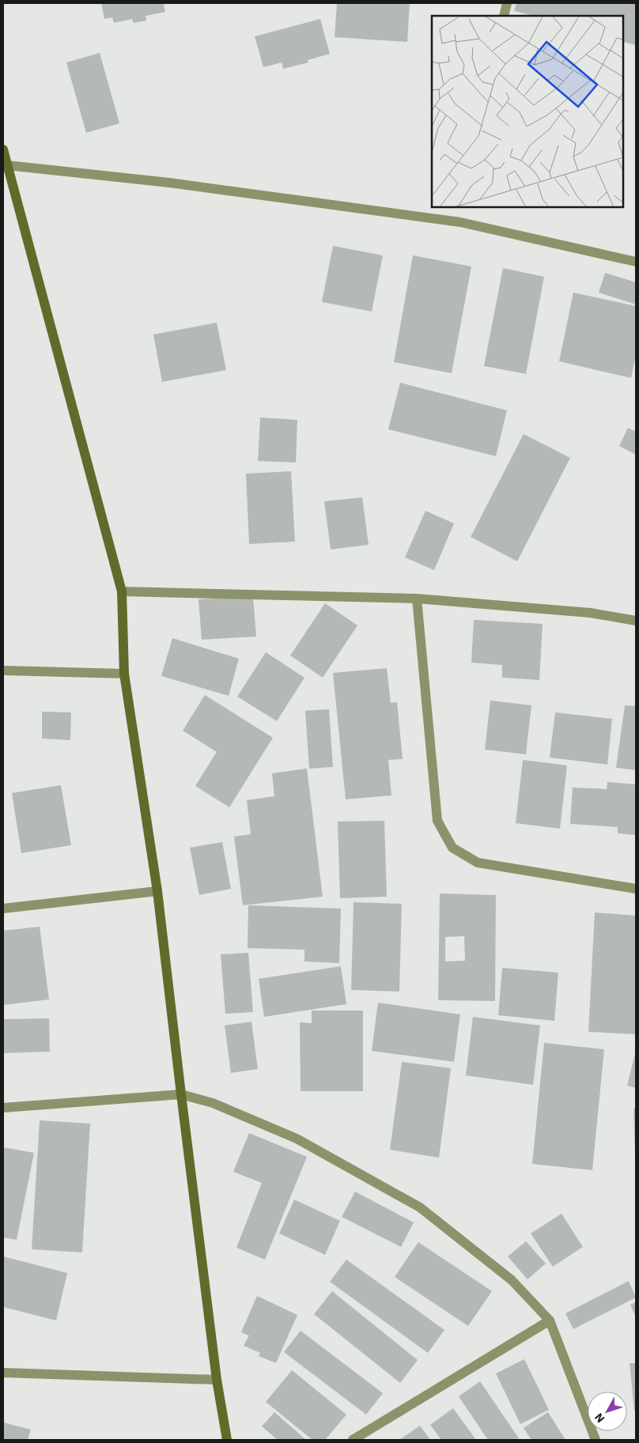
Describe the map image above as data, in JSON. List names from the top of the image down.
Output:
{
  "north": "bottom left"
}
